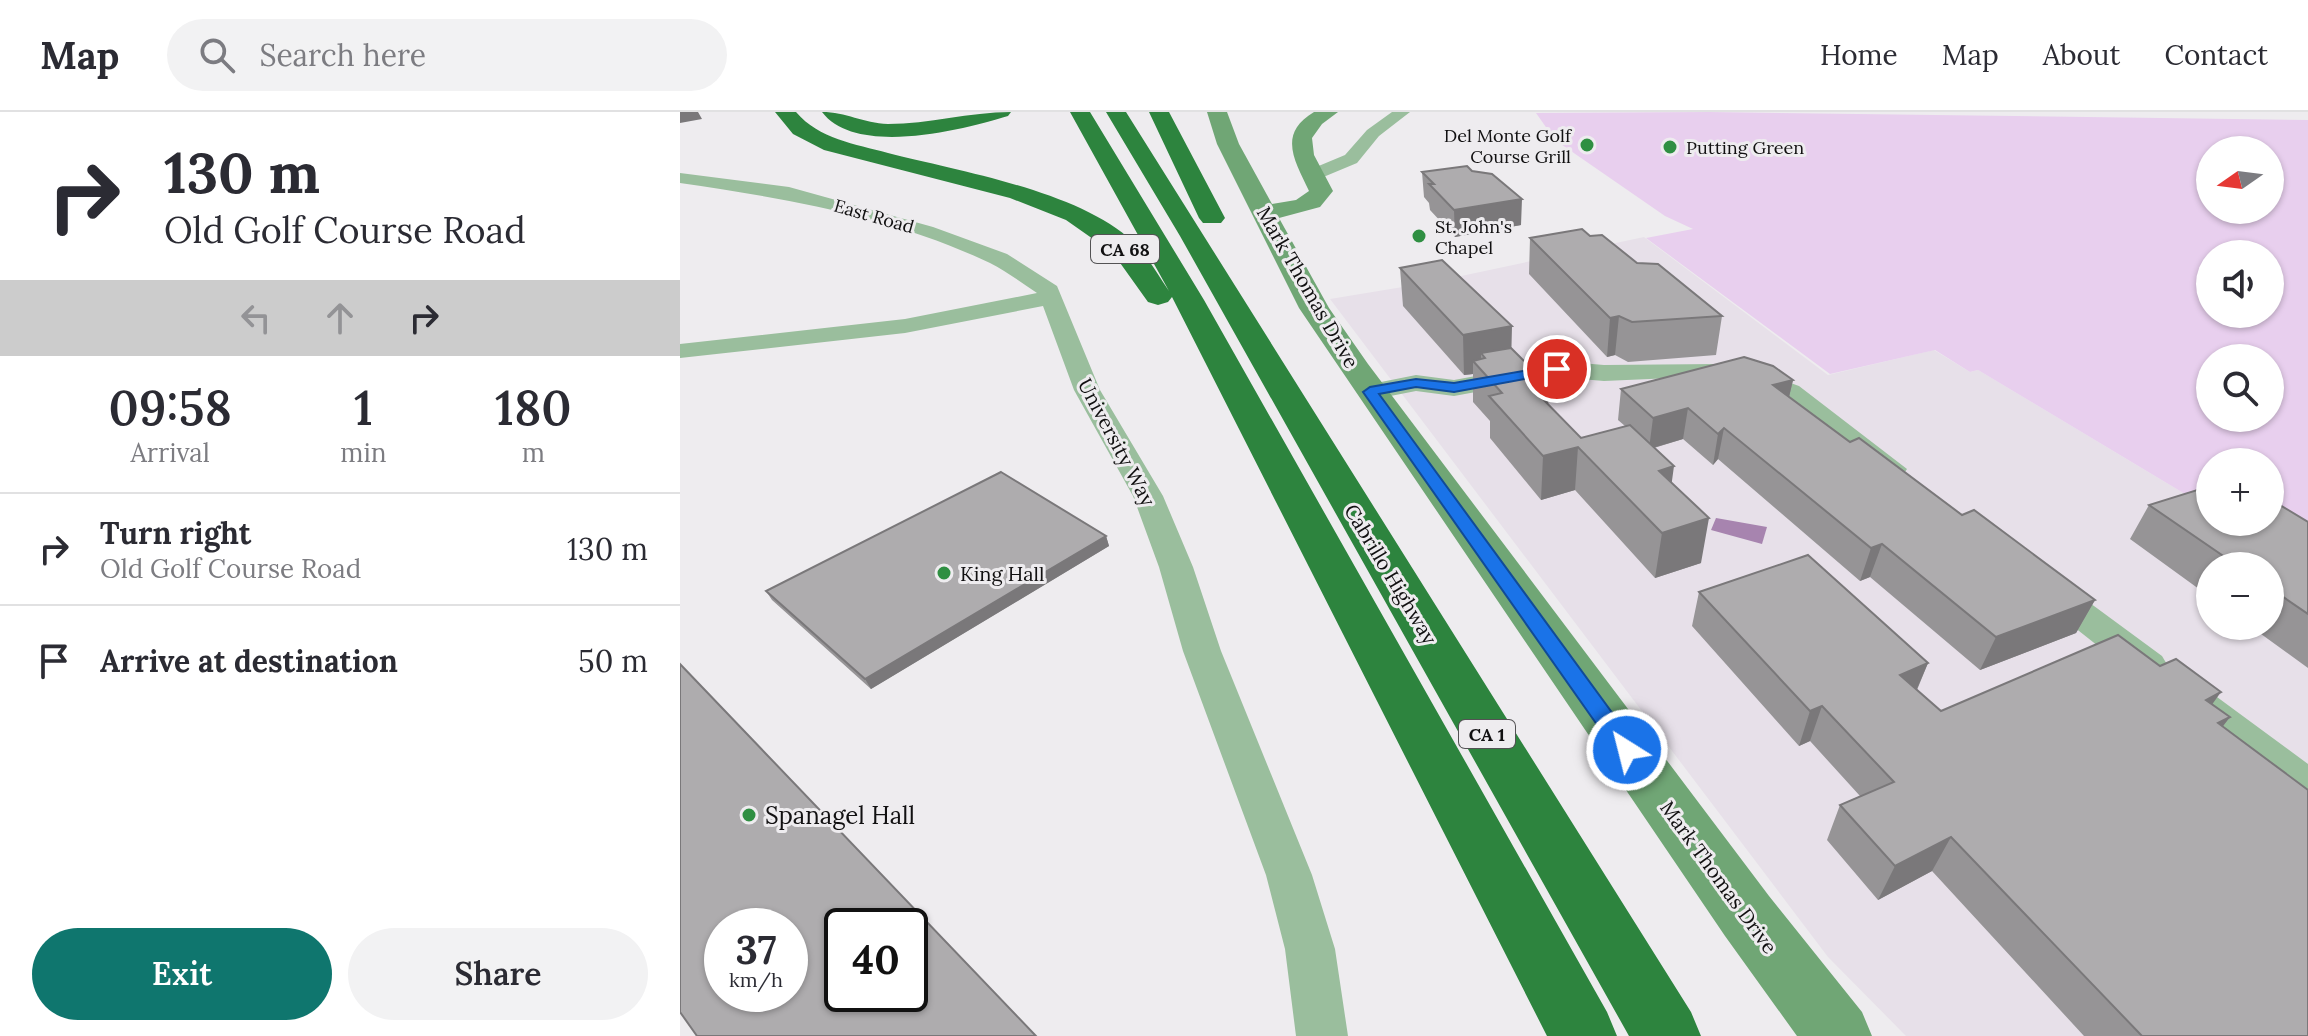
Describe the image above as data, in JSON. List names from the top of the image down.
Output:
{
  "streets": {
    "highway": ["CA 68", "Cabrillo Highway", "CA 1"],
    "street": ["East Road", "Mark Thomas Drive", "University Way"]
  },
  "crossings": [
    ["East Road", "University Way"],
    ["CA 68", "CA 1"]
  ],
  "places": [
    "Del Monte Golf Course Grill",
    "Putting Green",
    "St. John's Chapel",
    "King Hall",
    "Spanagel Hall"
  ],
  "north": "left",
  "page": {
    "header": "Map",
    "search": "Search here",
    "nav": [
      "Home",
      "Map",
      "About",
      "Contact"
    ],
    "turn": ["130 m", "Old Golf Course Road"],
    "map_buttons": ["+", "−"],
    "eta": [
      "09:58",
      "Arrival",
      "1",
      "min",
      "180",
      "m"
    ],
    "list": [
      {
        "name": "Turn right",
        "note": "Old Golf Course Road",
        "value": "130 m"
      },
      {
        "name": "Arrive at destination",
        "value": "50 m"
      }
    ],
    "speed": "37 km/h",
    "limit": "40",
    "buttons": ["Exit", "Share"]
  }
}
